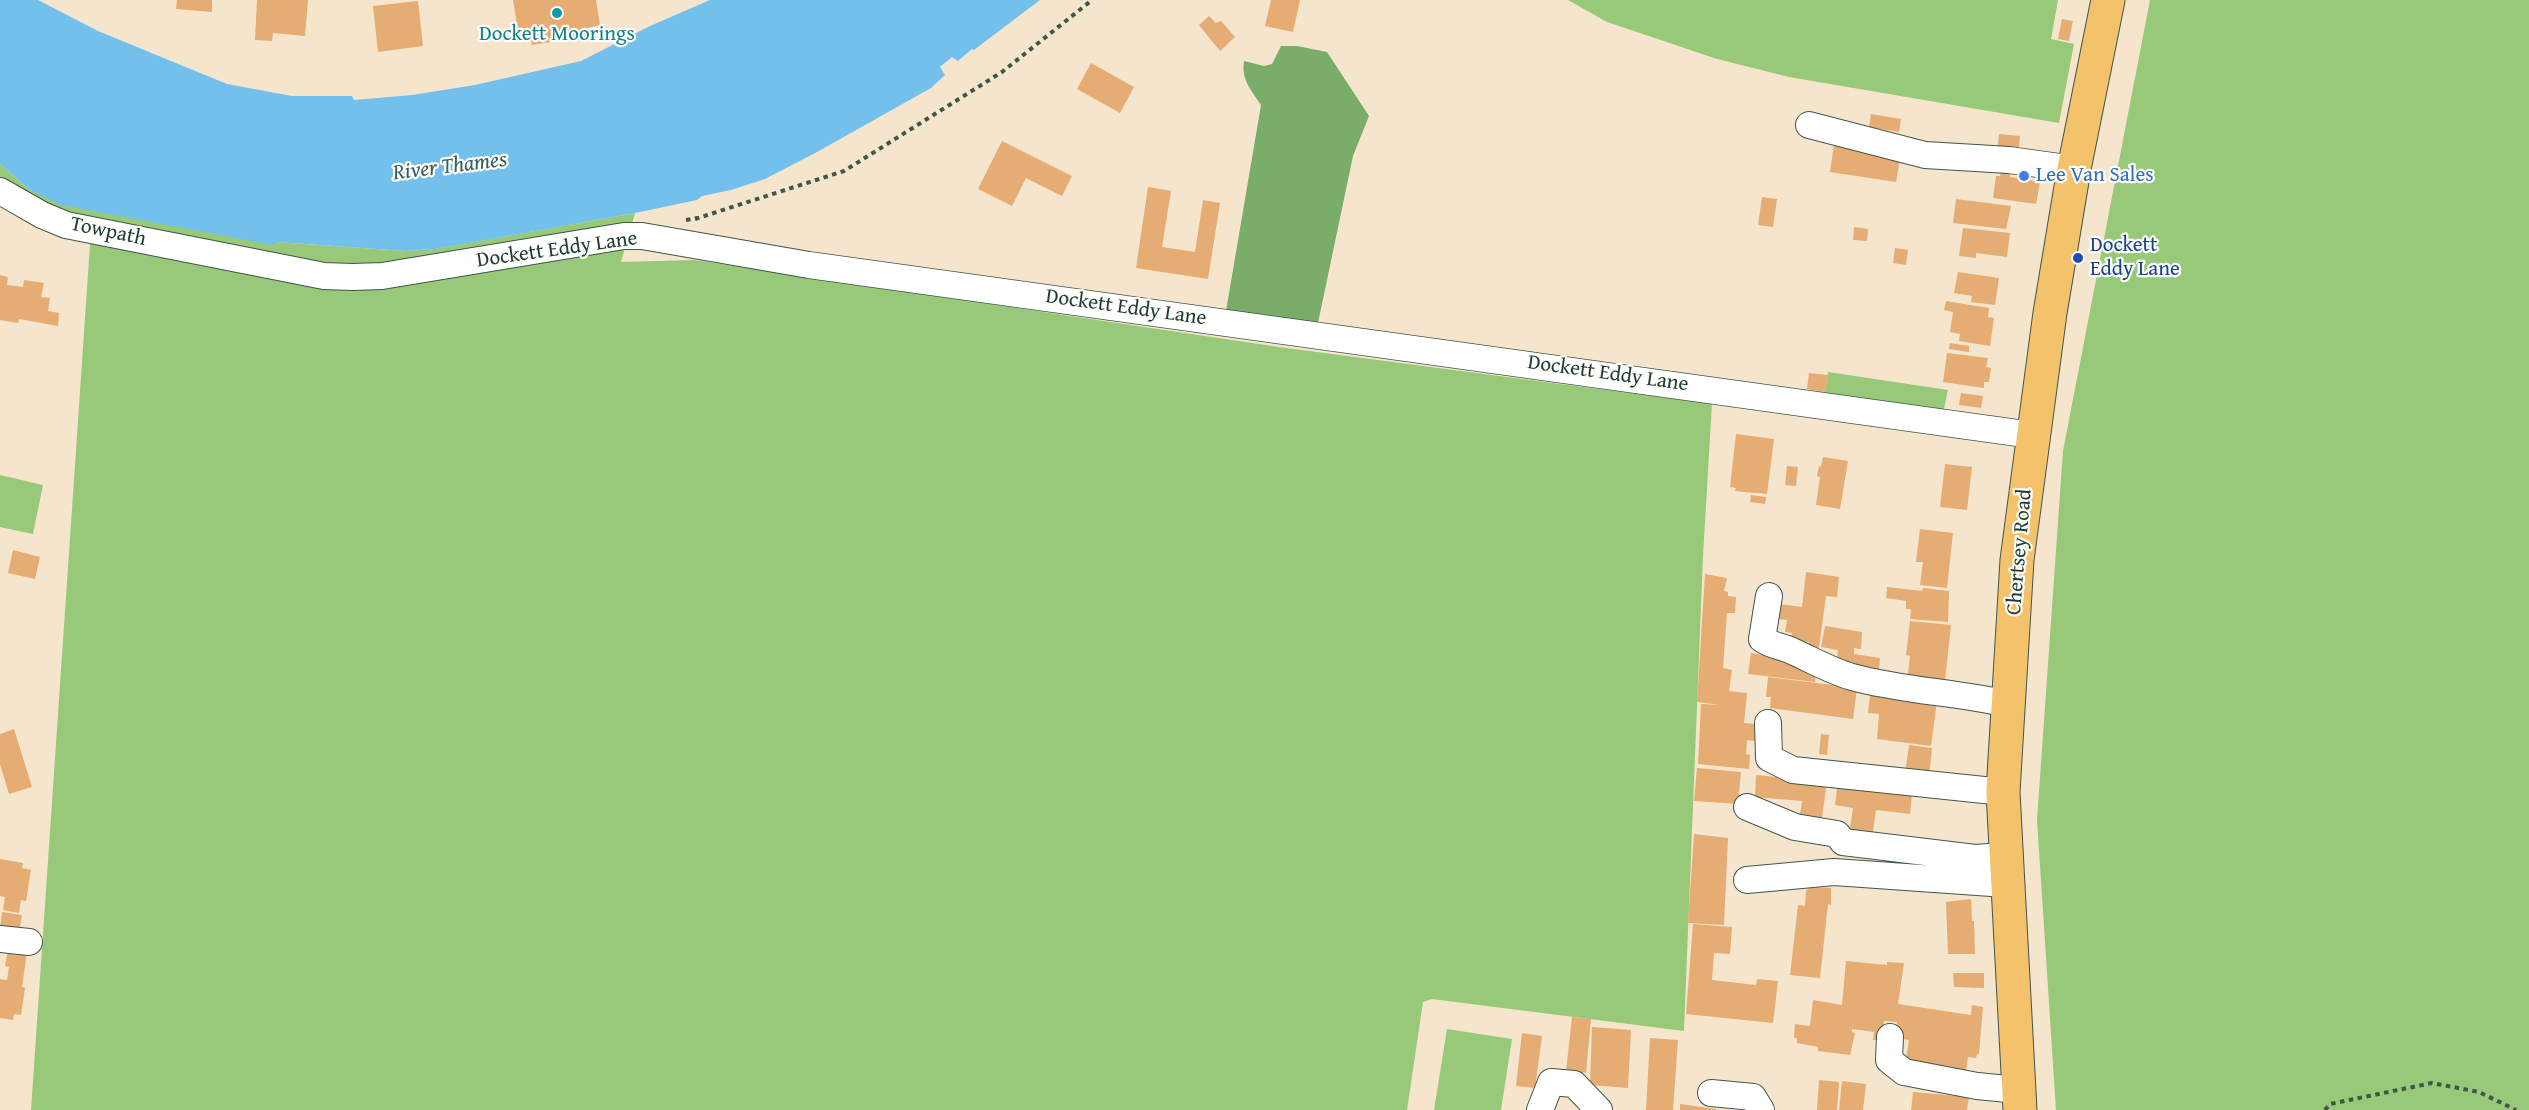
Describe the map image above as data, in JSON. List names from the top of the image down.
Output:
{
  "streets": {
    "main road": ["Chertsey Road"],
    "street": ["Towpath", "Dockett Eddy Lane"]
  },
  "crossings": [
    ["Towpath", "Dockett Eddy Lane"],
    ["Dockett Eddy Lane", "Chertsey Road"]
  ],
  "water": ["River Thames"],
  "places": ["Dockett Moorings", "Lee Van Sales", "Dockett Eddy Lane"]
}
